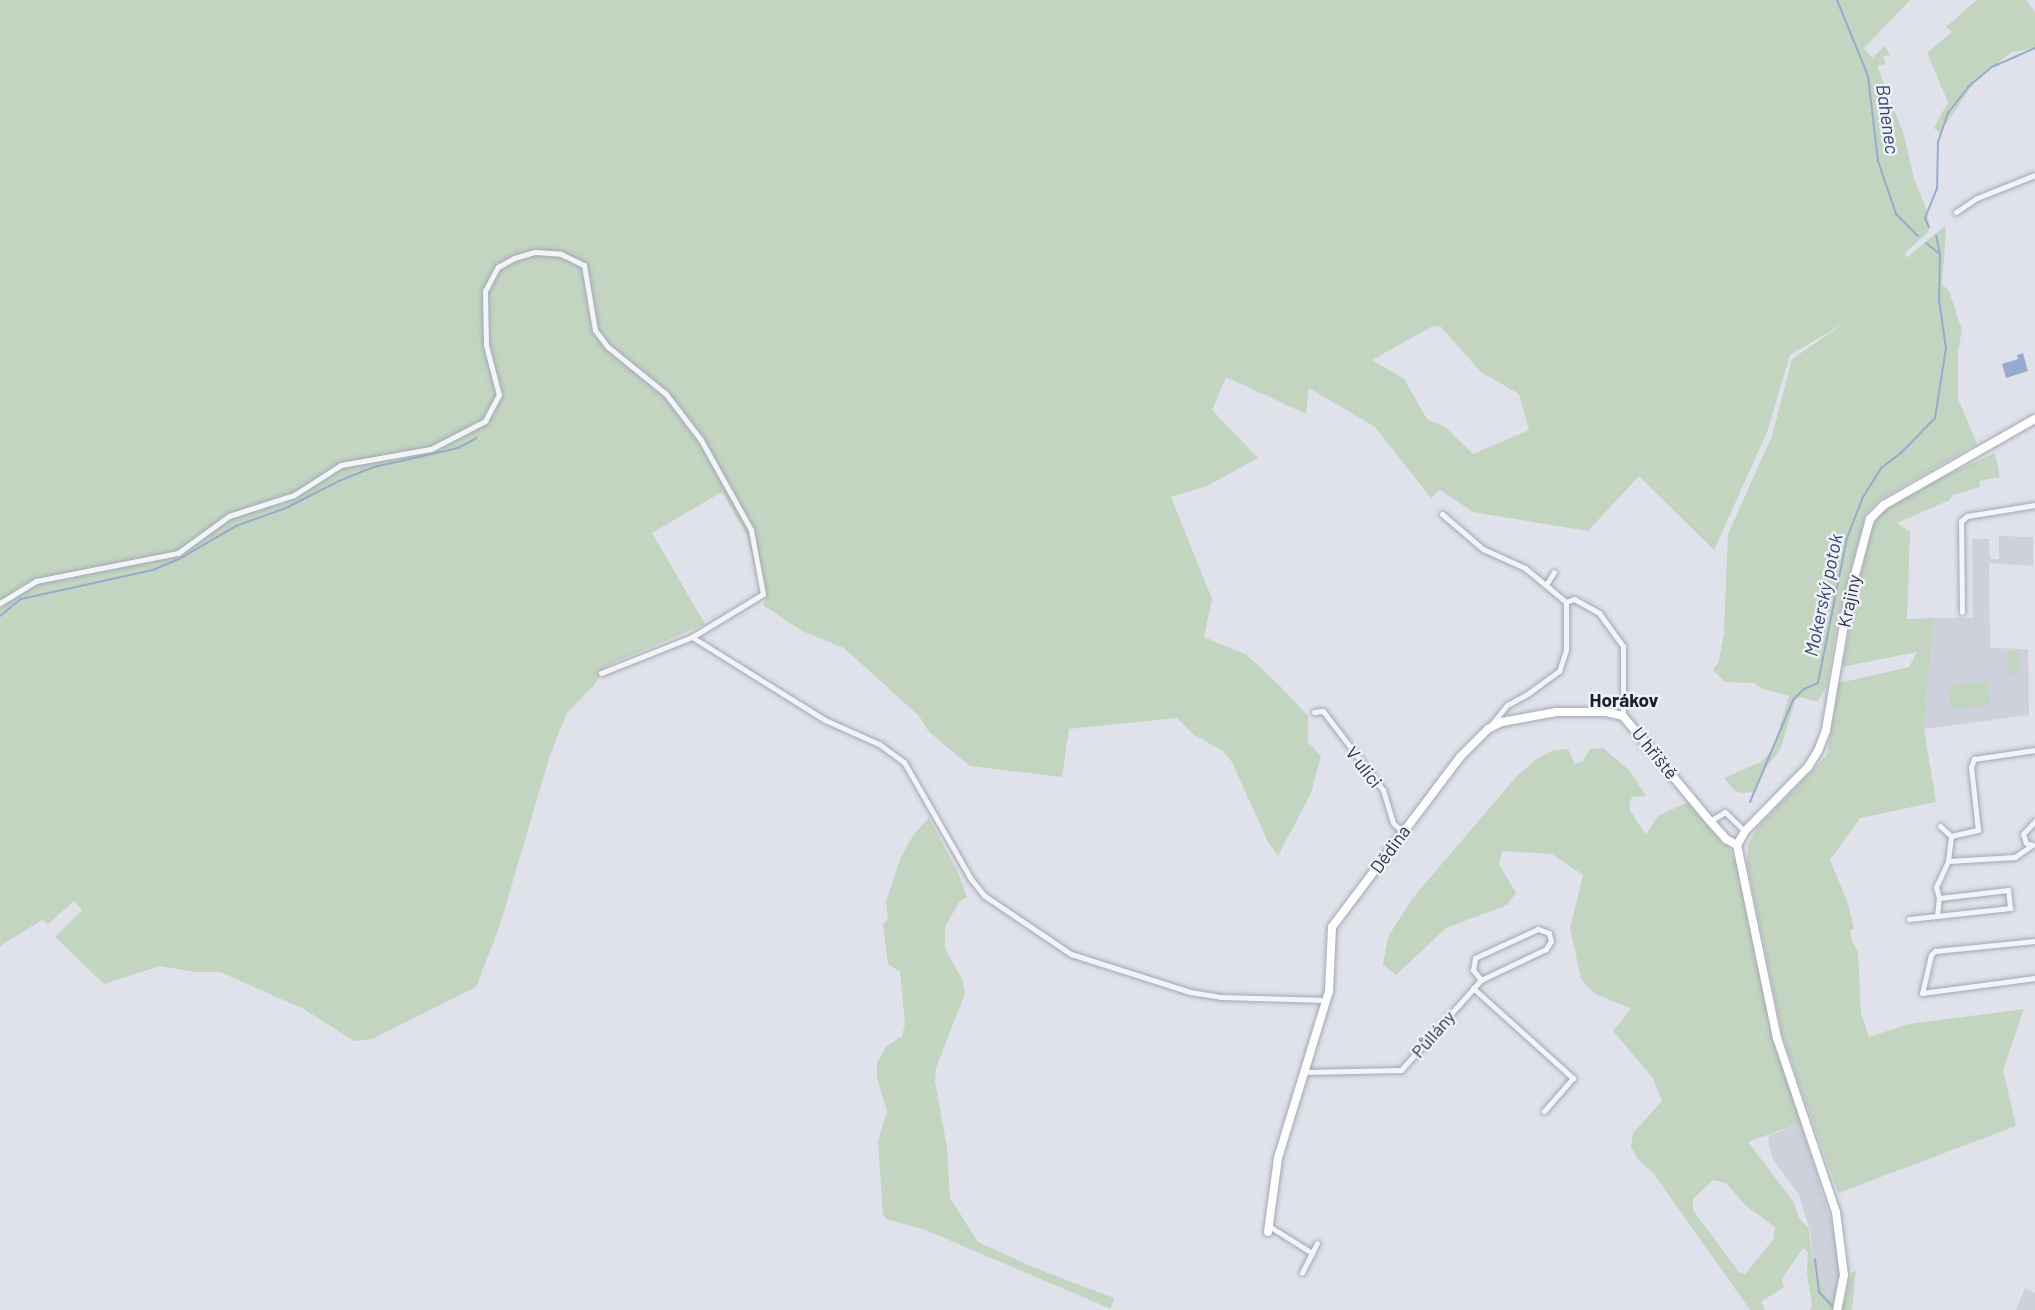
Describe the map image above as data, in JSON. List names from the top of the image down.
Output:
{
  "streets": {
    "street": [
      "Krajiny",
      "U hřiště",
      "V ulici",
      "Dědina",
      "Půllány"
    ]
  },
  "crossings": [
    ["Krajiny", "U hřiště"],
    ["U hřiště", "Dědina"],
    ["V ulici", "Dědina"]
  ],
  "districts": ["Horákov"],
  "water": ["Bahenec", "Mokerský potok"]
}
